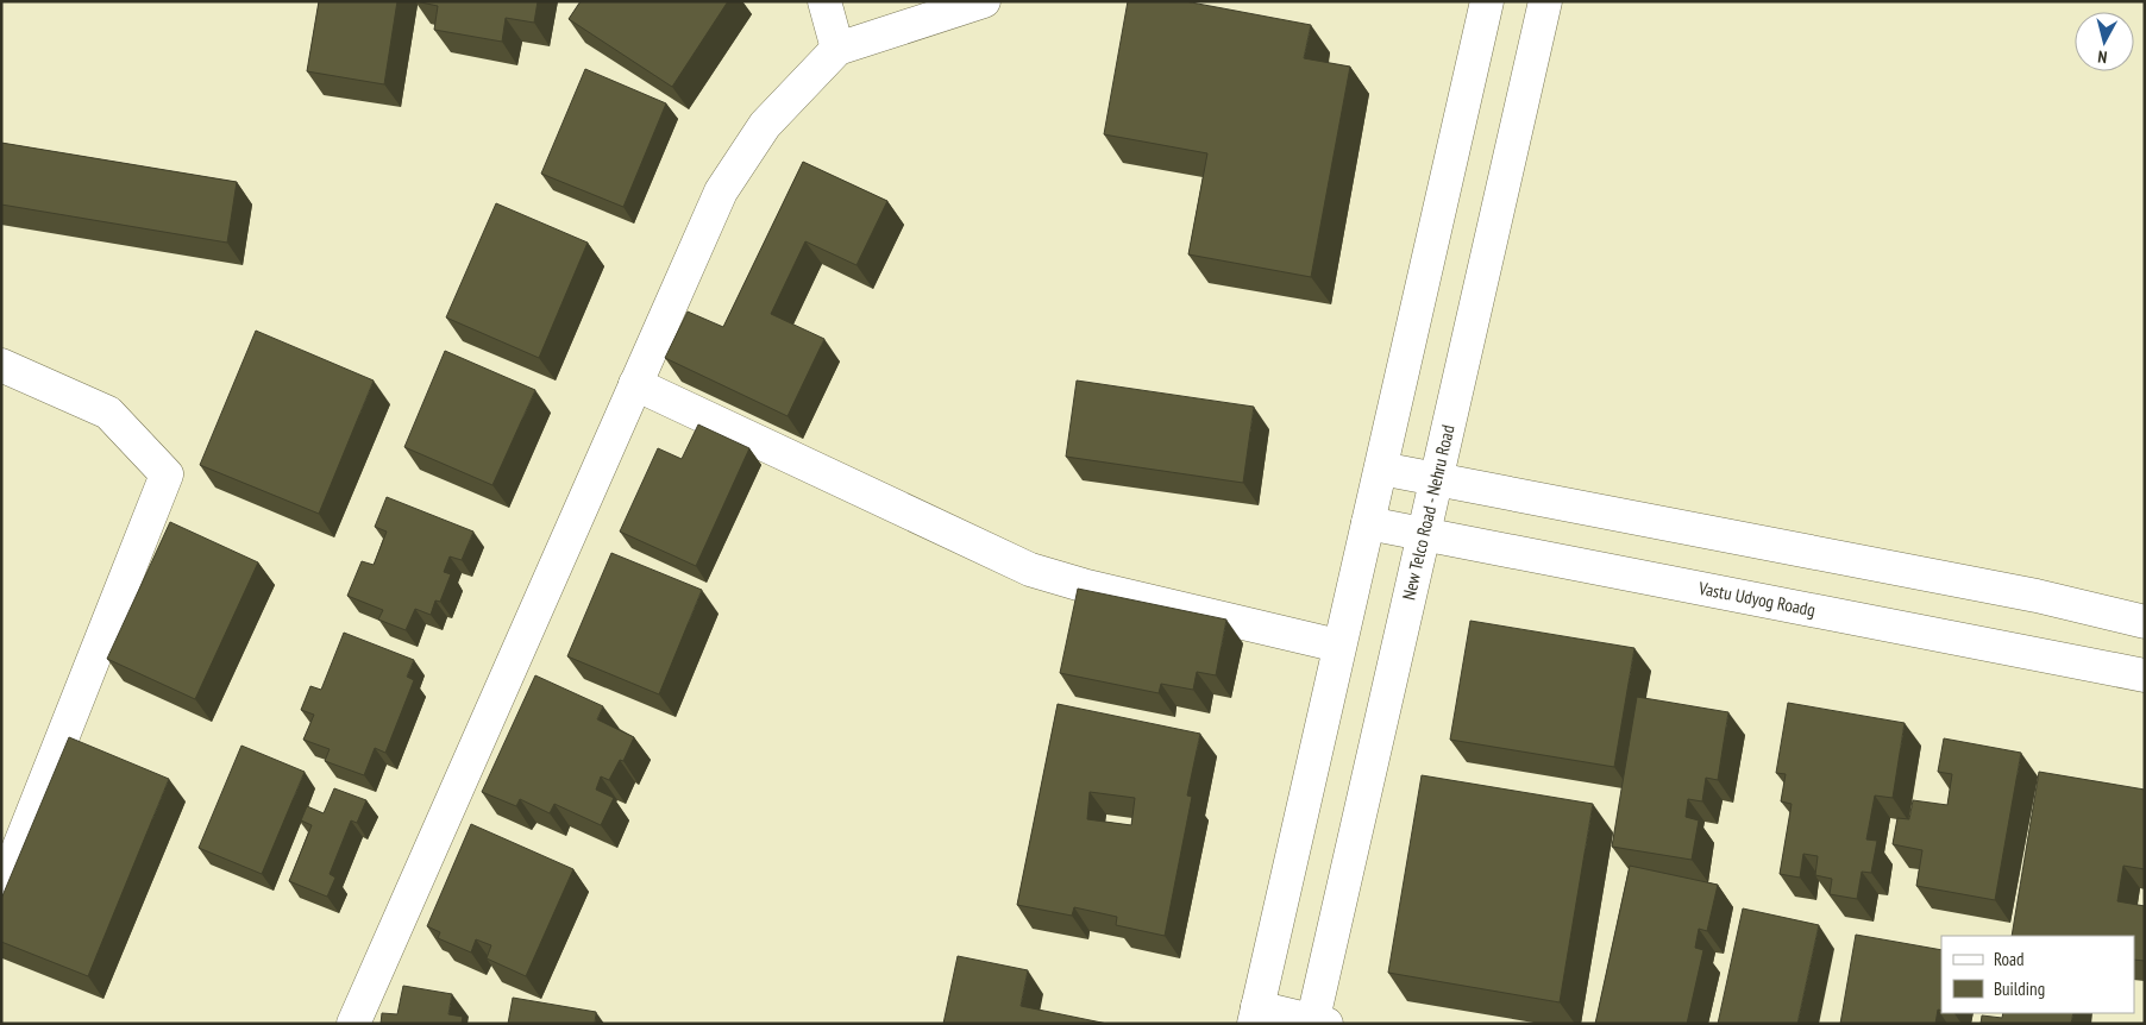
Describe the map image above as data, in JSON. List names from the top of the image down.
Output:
{
  "streets": {
    "street": ["New Telco Road - Nehru Road", "Vastu Udyog Roadg"]
  },
  "crossings": [
    ["New Telco Road - Nehru Road", "Vastu Udyog Roadg"]
  ],
  "legend": ["Road", "Building"],
  "north": "bottom"
}
